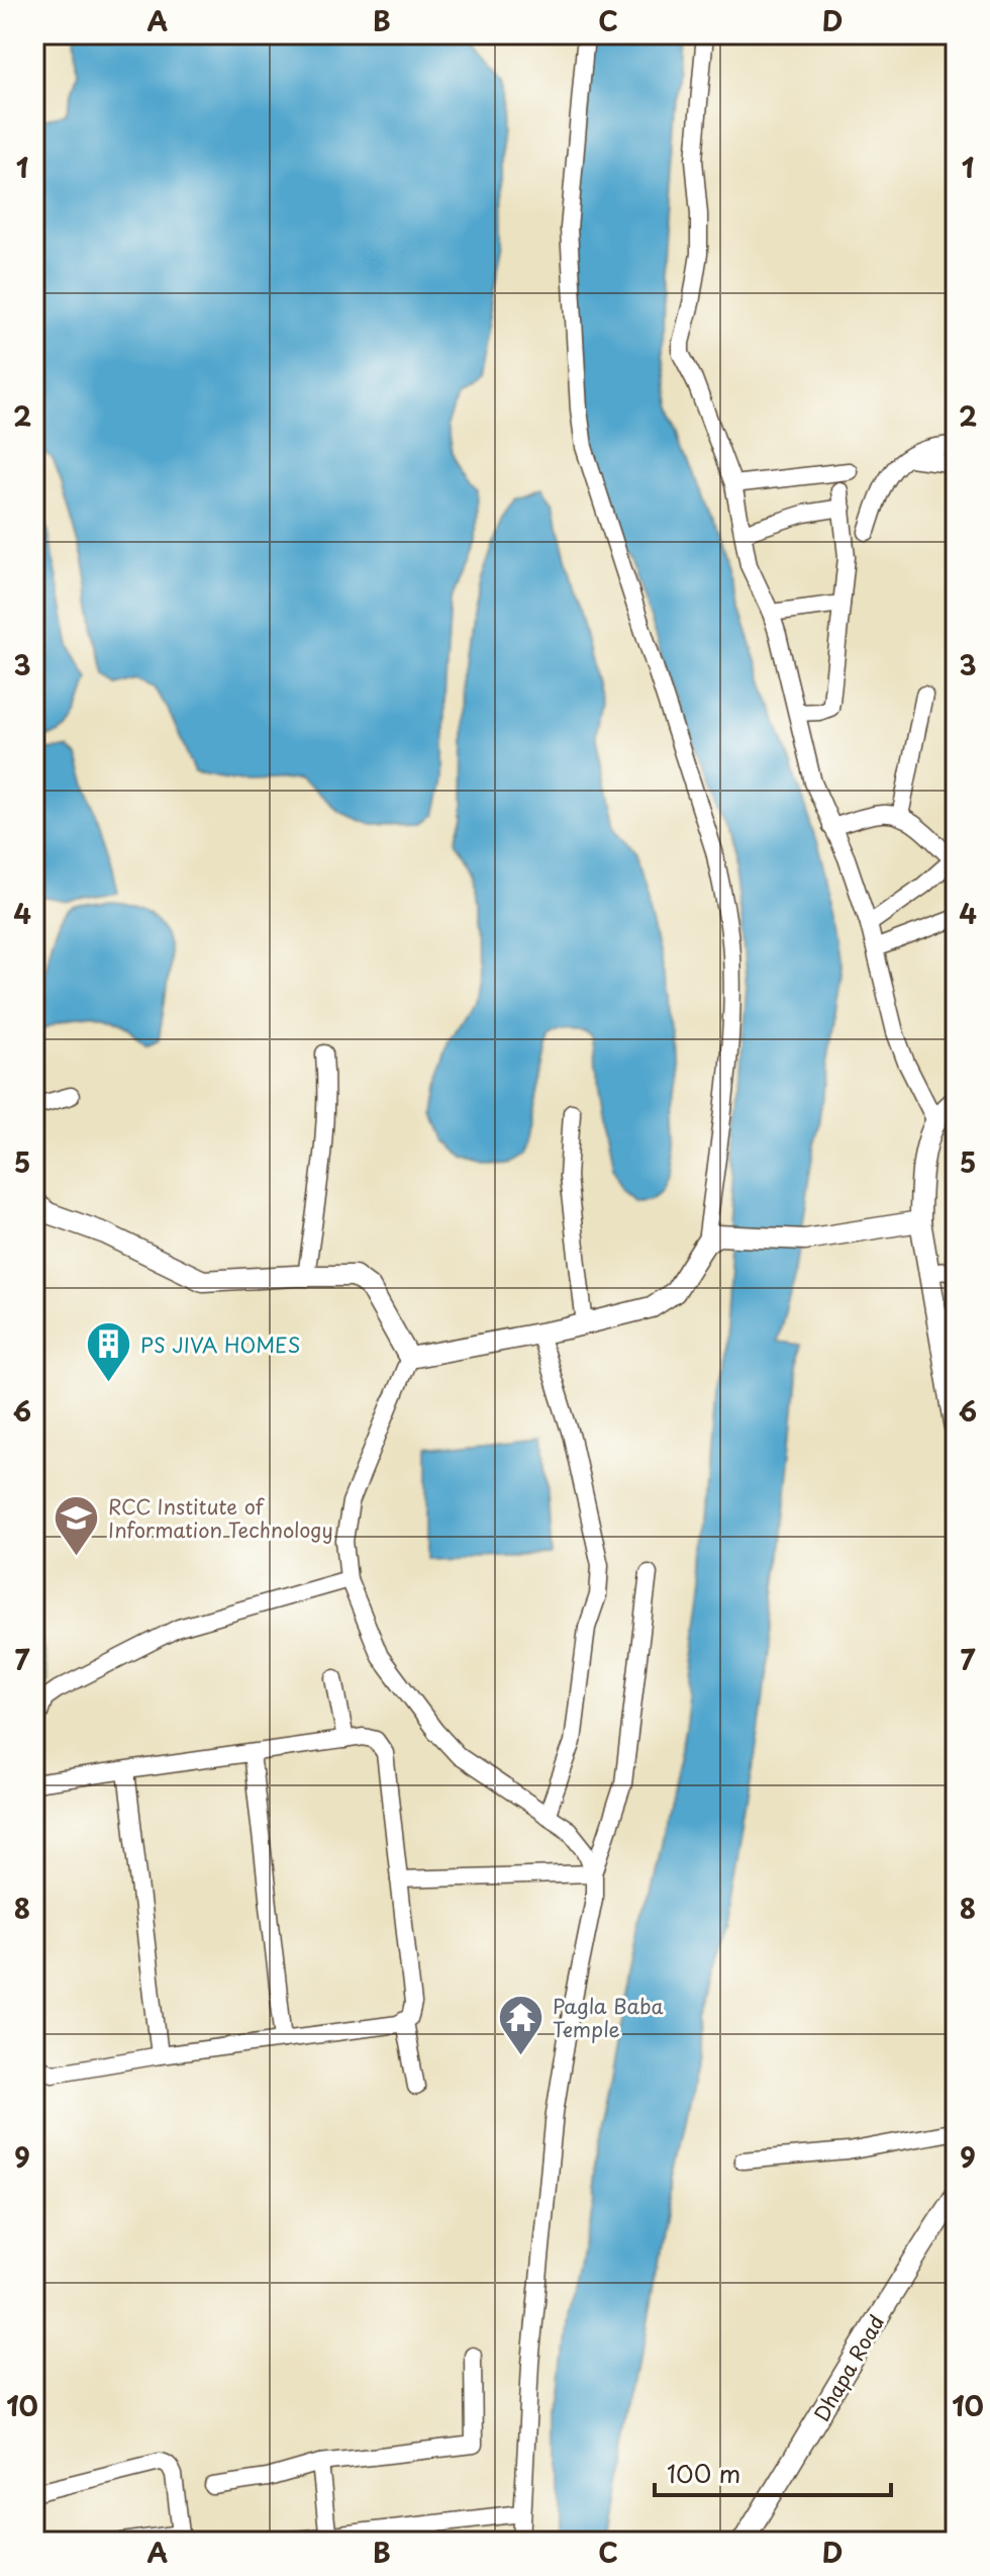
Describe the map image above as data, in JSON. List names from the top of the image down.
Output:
{
  "streets": {
    "street": ["Dhapa Road"]
  },
  "places": {
    "building": ["PS JIVA HOMES"],
    "school or university": ["RCC Institute of Information Technology"],
    "temple": ["Pagla Baba Temple"]
  },
  "scale_bar": "100 m",
  "grid": {
    "columns": [
      "A",
      "B",
      "C",
      "D"
    ],
    "rows": [
      "1",
      "2",
      "3",
      "4",
      "5",
      "6",
      "7",
      "8",
      "9",
      "10"
    ]
  }
}
